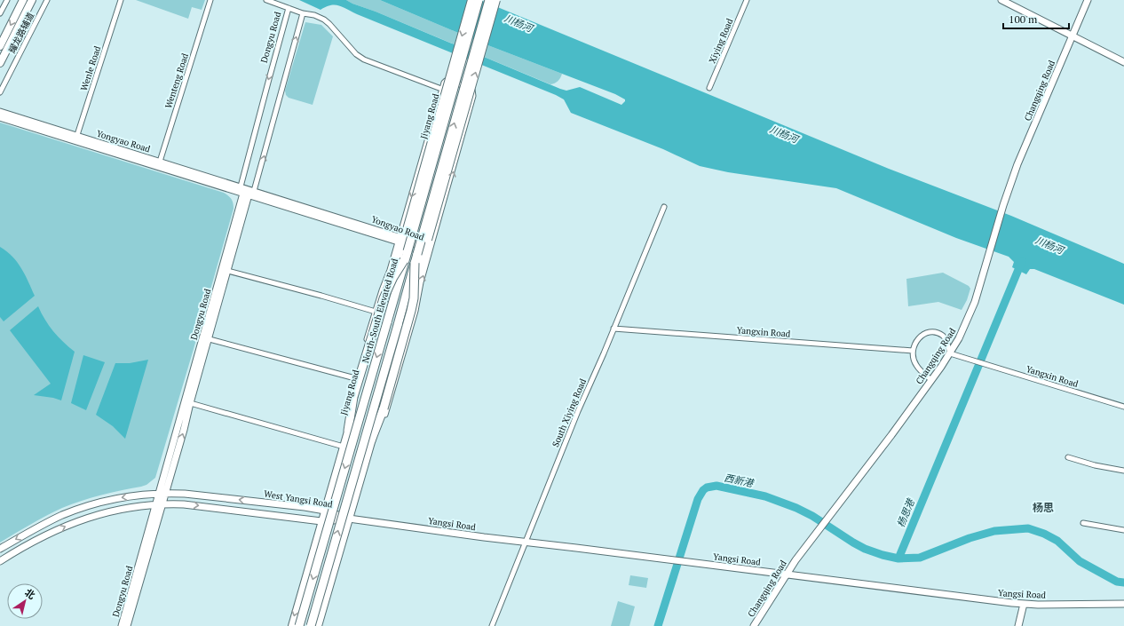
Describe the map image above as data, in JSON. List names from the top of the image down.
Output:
{
  "streets": {
    "highway": ["North-South Elevated Road"],
    "main road": ["Jiyang Road"],
    "street": [
      "耀龙路辅道",
      "Dongyu Road",
      "Xiying Road",
      "Wenle Road",
      "Wenteng Road",
      "Changqing Road",
      "Yongyao Road",
      "Yangxin Road",
      "South Xiying Road",
      "West Yangsi Road",
      "Yangsi Road"
    ]
  },
  "crossings": [
    ["Dongyu Road", "Yongyao Road"],
    ["Dongyu Road", "West Yangsi Road"],
    ["Wenle Road", "Yongyao Road"],
    ["Wenteng Road", "Yongyao Road"],
    ["Changqing Road", "Yangxin Road"],
    ["Changqing Road", "Yangsi Road"],
    ["Jiyang Road", "Yongyao Road"],
    ["Jiyang Road", "West Yangsi Road"],
    ["Yangxin Road", "South Xiying Road"],
    ["South Xiying Road", "Yangsi Road"],
    ["West Yangsi Road", "Yangsi Road"]
  ],
  "districts": ["杨思"],
  "water": ["川杨河", "西新港", "杨思港"],
  "scale_bar": "100 m",
  "north": "top right"
}
